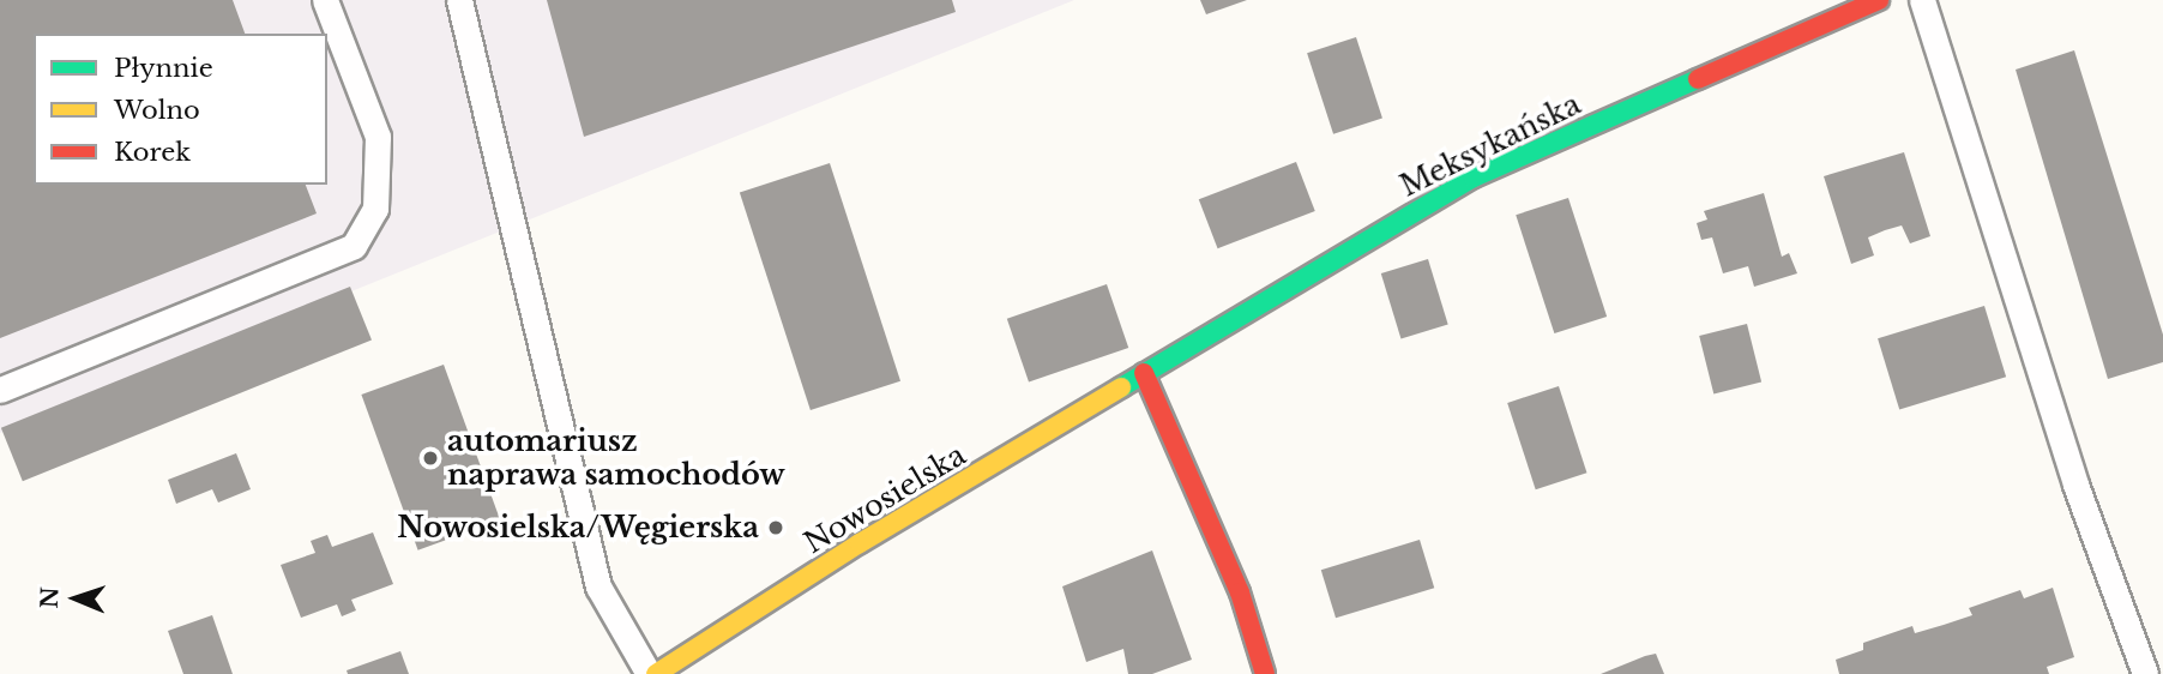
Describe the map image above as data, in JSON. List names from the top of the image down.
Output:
{
  "streets": {
    "street": ["Meksykańska", "Nowosielska"]
  },
  "crossings": [
    ["Meksykańska", "Nowosielska"]
  ],
  "places": ["automariusz naprawa samochodów", "Nowosielska/Węgierska"],
  "legend": ["Płynnie", "Wolno", "Korek"],
  "north": "left"
}
